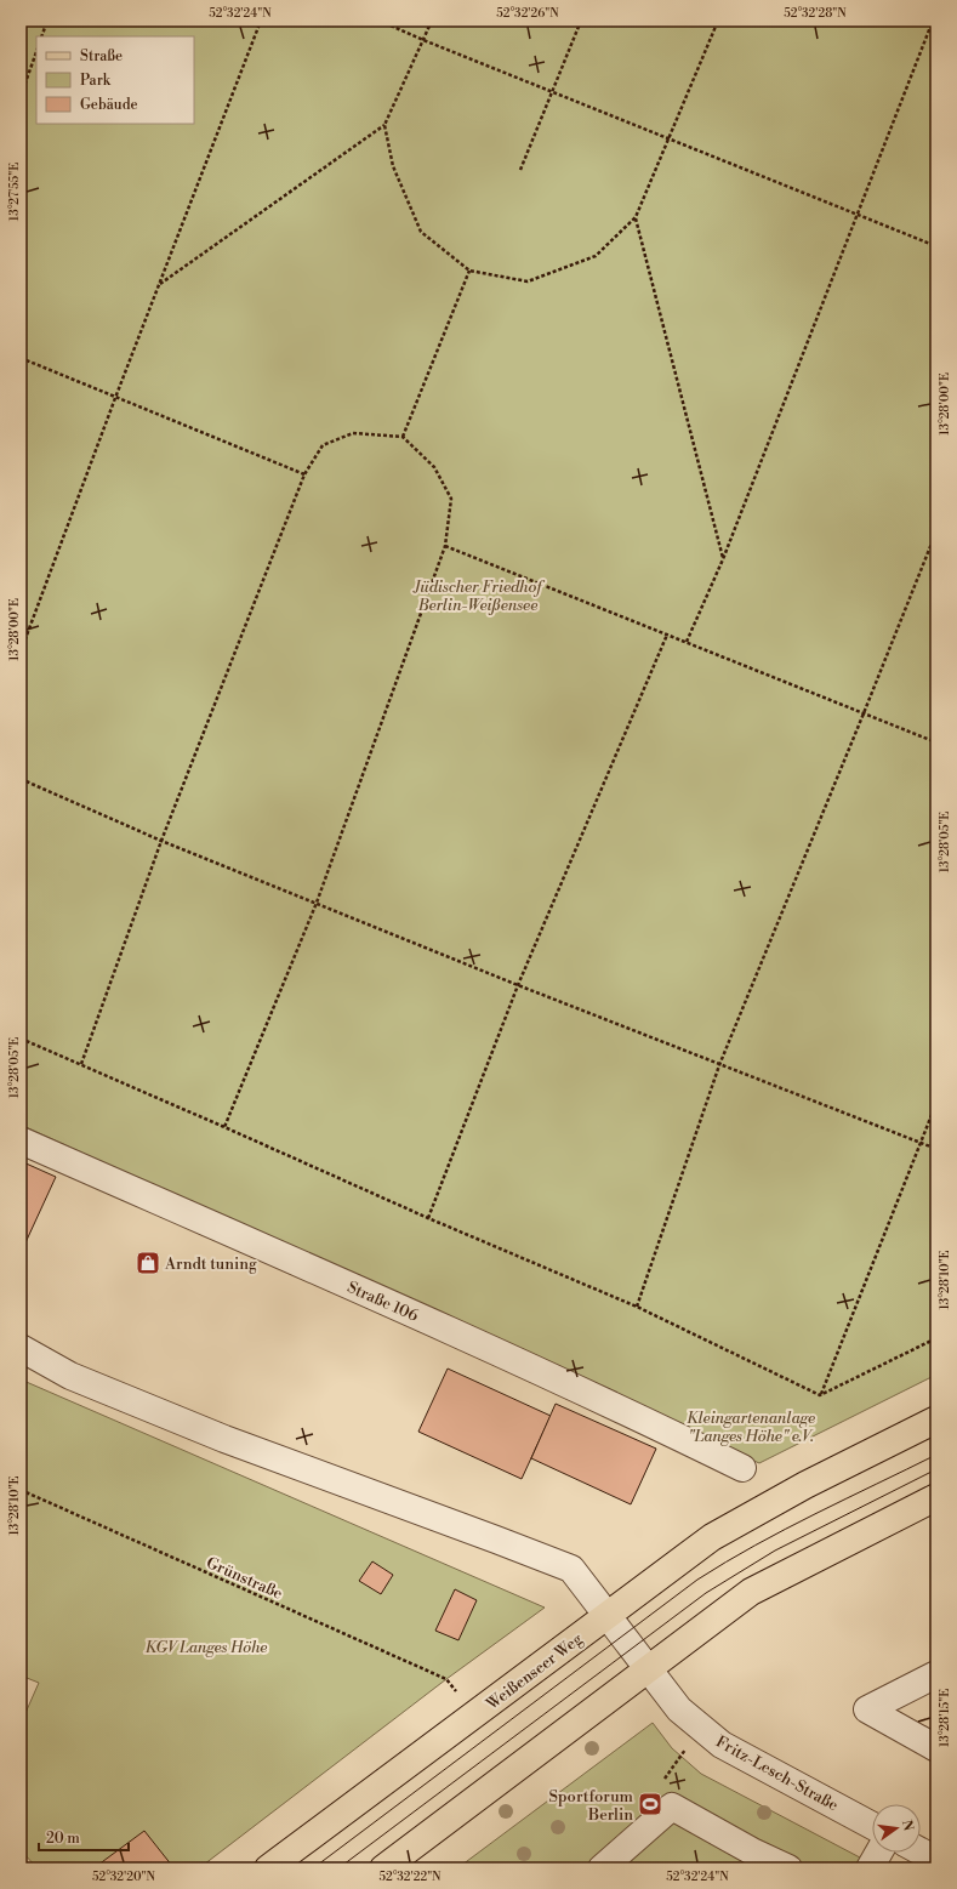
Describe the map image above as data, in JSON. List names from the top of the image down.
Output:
{
  "streets": {
    "main road": ["Weißenseer Weg"],
    "street": ["Straße 106", "Fritz-Lesch-Straße"],
    "path": ["Grünstraße"]
  },
  "crossings": [
    ["Weißenseer Weg", "Fritz-Lesch-Straße"]
  ],
  "parks": ["Jüdischer Friedhof Berlin-Weißensee", "Kleingartenanlage \"Langes Höhe\" e.V.", "KGV Langes Höhe"],
  "places": {
    "shop": ["Arndt tuning"],
    "sports": ["Sportforum Berlin"]
  },
  "legend": ["Straße", "Park", "Gebäude"],
  "scale_bar": "20 m",
  "north": "right",
  "coordinates": [
    "52°32'24\"N",
    "52°32'26\"N",
    "52°32'28\"N",
    "13°27'55\"E",
    "13°28'00\"E",
    "13°28'05\"E",
    "13°28'10\"E",
    "13°28'15\"E",
    "52°32'20\"N",
    "52°32'22\"N"
  ]
}
